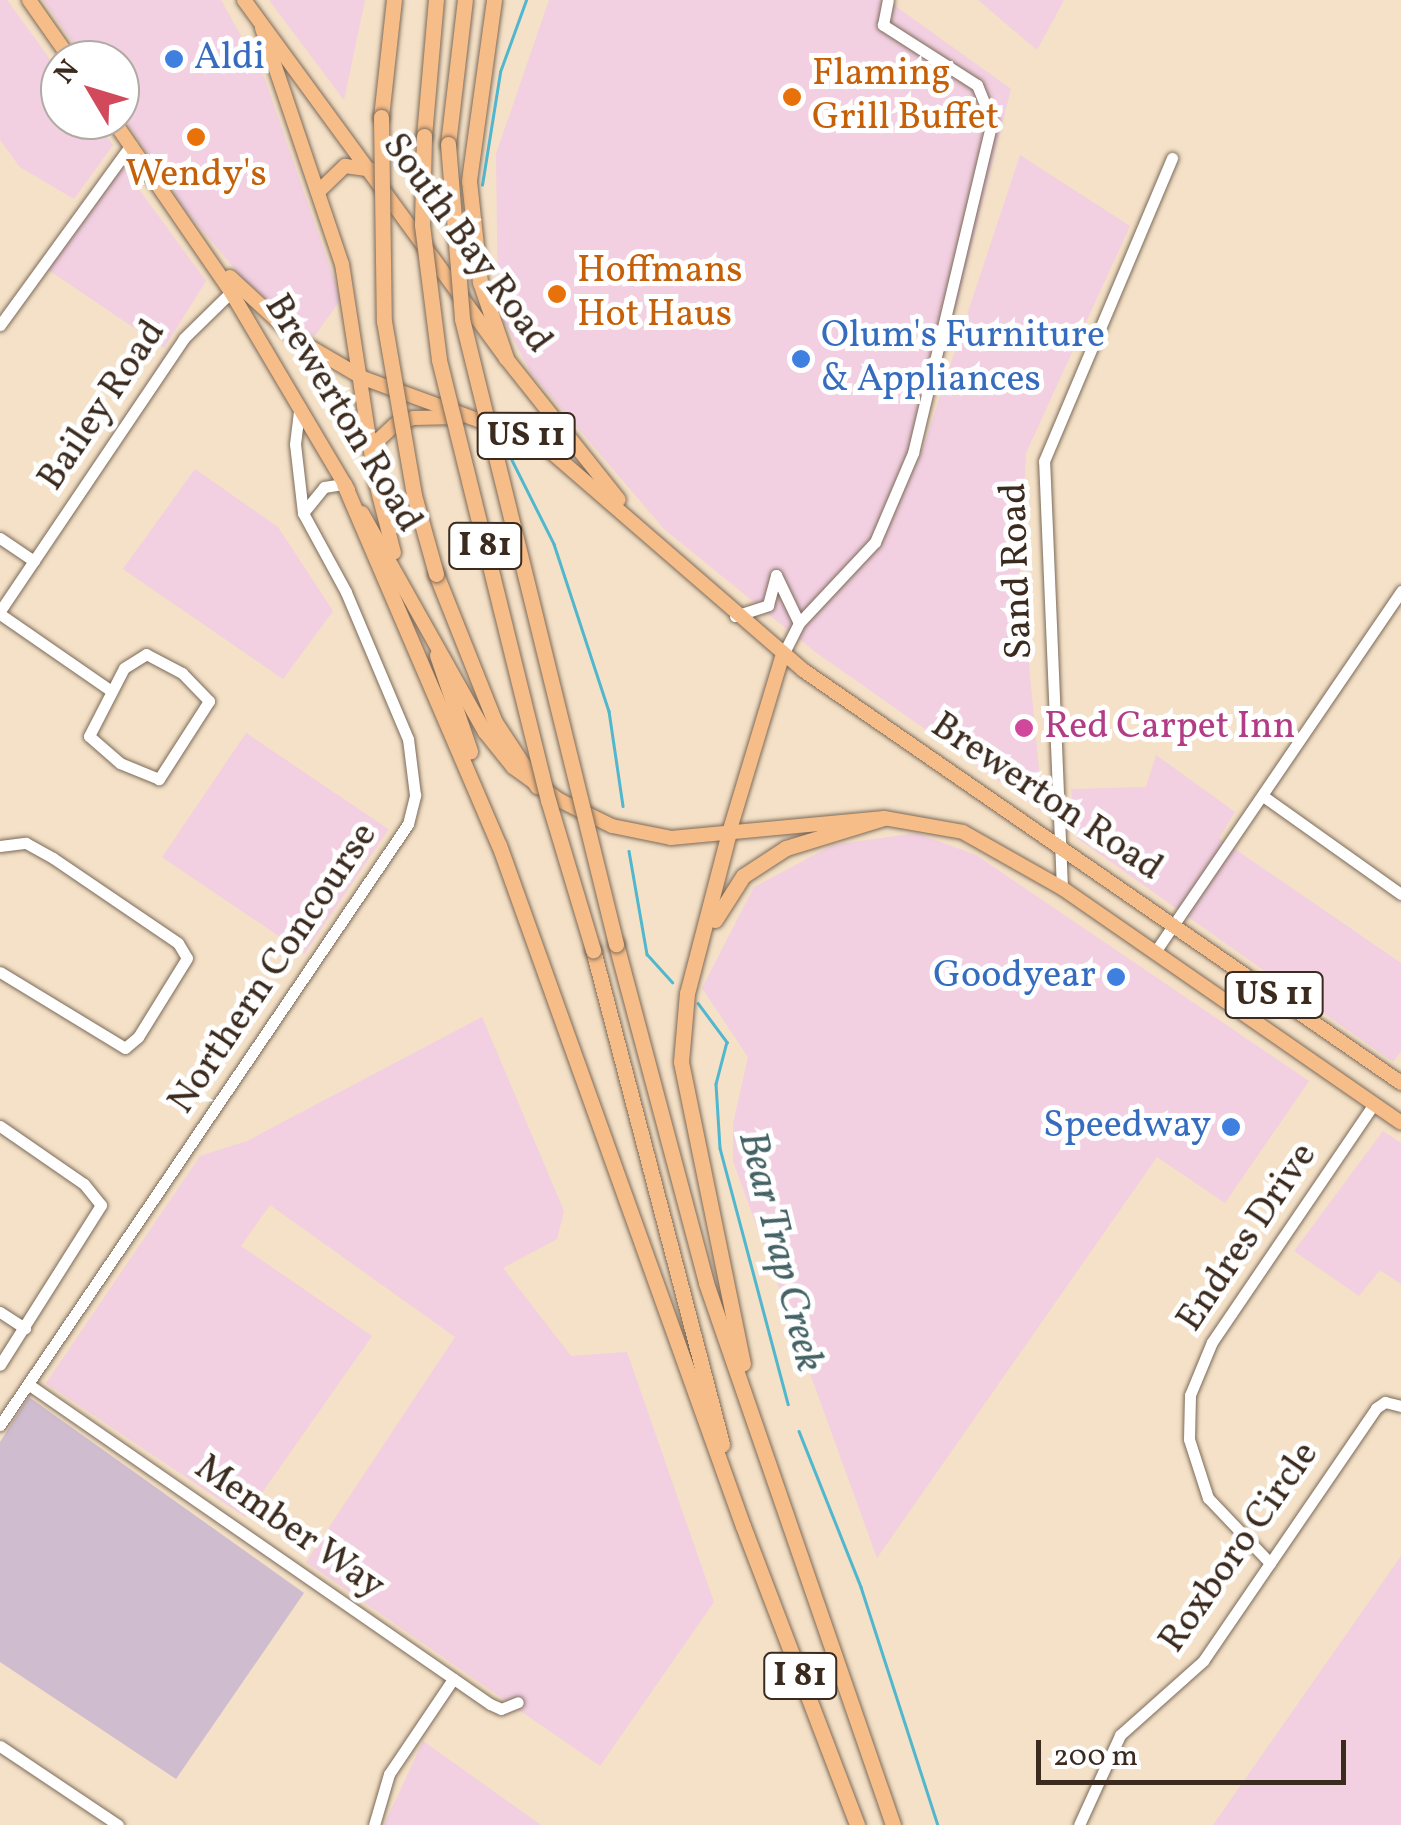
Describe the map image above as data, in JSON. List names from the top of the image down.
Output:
{
  "streets": {
    "highway": ["I 81"],
    "main road": ["South Bay Road", "Brewerton Road", "US 11"],
    "street": [
      "Bailey Road",
      "Sand Road",
      "Northern Concourse",
      "Endres Drive",
      "Member Way",
      "Roxboro Circle"
    ]
  },
  "crossings": [
    ["South Bay Road", "Brewerton Road"],
    ["Bailey Road", "Brewerton Road"],
    ["Brewerton Road", "Sand Road"],
    ["Brewerton Road", "Northern Concourse"],
    ["Brewerton Road", "Endres Drive"],
    ["Northern Concourse", "Member Way"],
    ["Endres Drive", "Roxboro Circle"]
  ],
  "water": ["Bear Trap Creek"],
  "places": [
    "Aldi",
    "Flaming Grill Buffet",
    "Wendy's",
    "Hoffmans Hot Haus",
    "Olum's Furniture & Appliances",
    "Red Carpet Inn",
    "Goodyear",
    "Speedway"
  ],
  "scale_bar": "200 m",
  "north": "top left"
}
